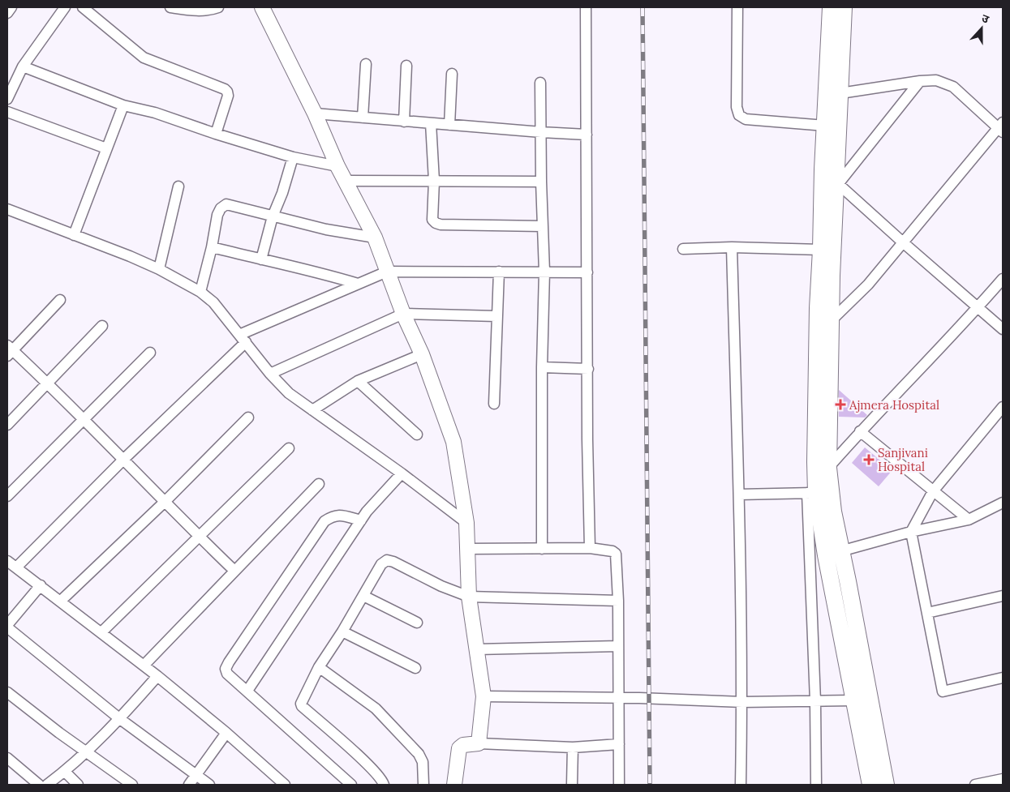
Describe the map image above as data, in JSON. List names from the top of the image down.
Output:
{
  "places": {
    "health": ["Ajmera Hospital", "Sanjivani Hospital"]
  },
  "north": "top"
}
